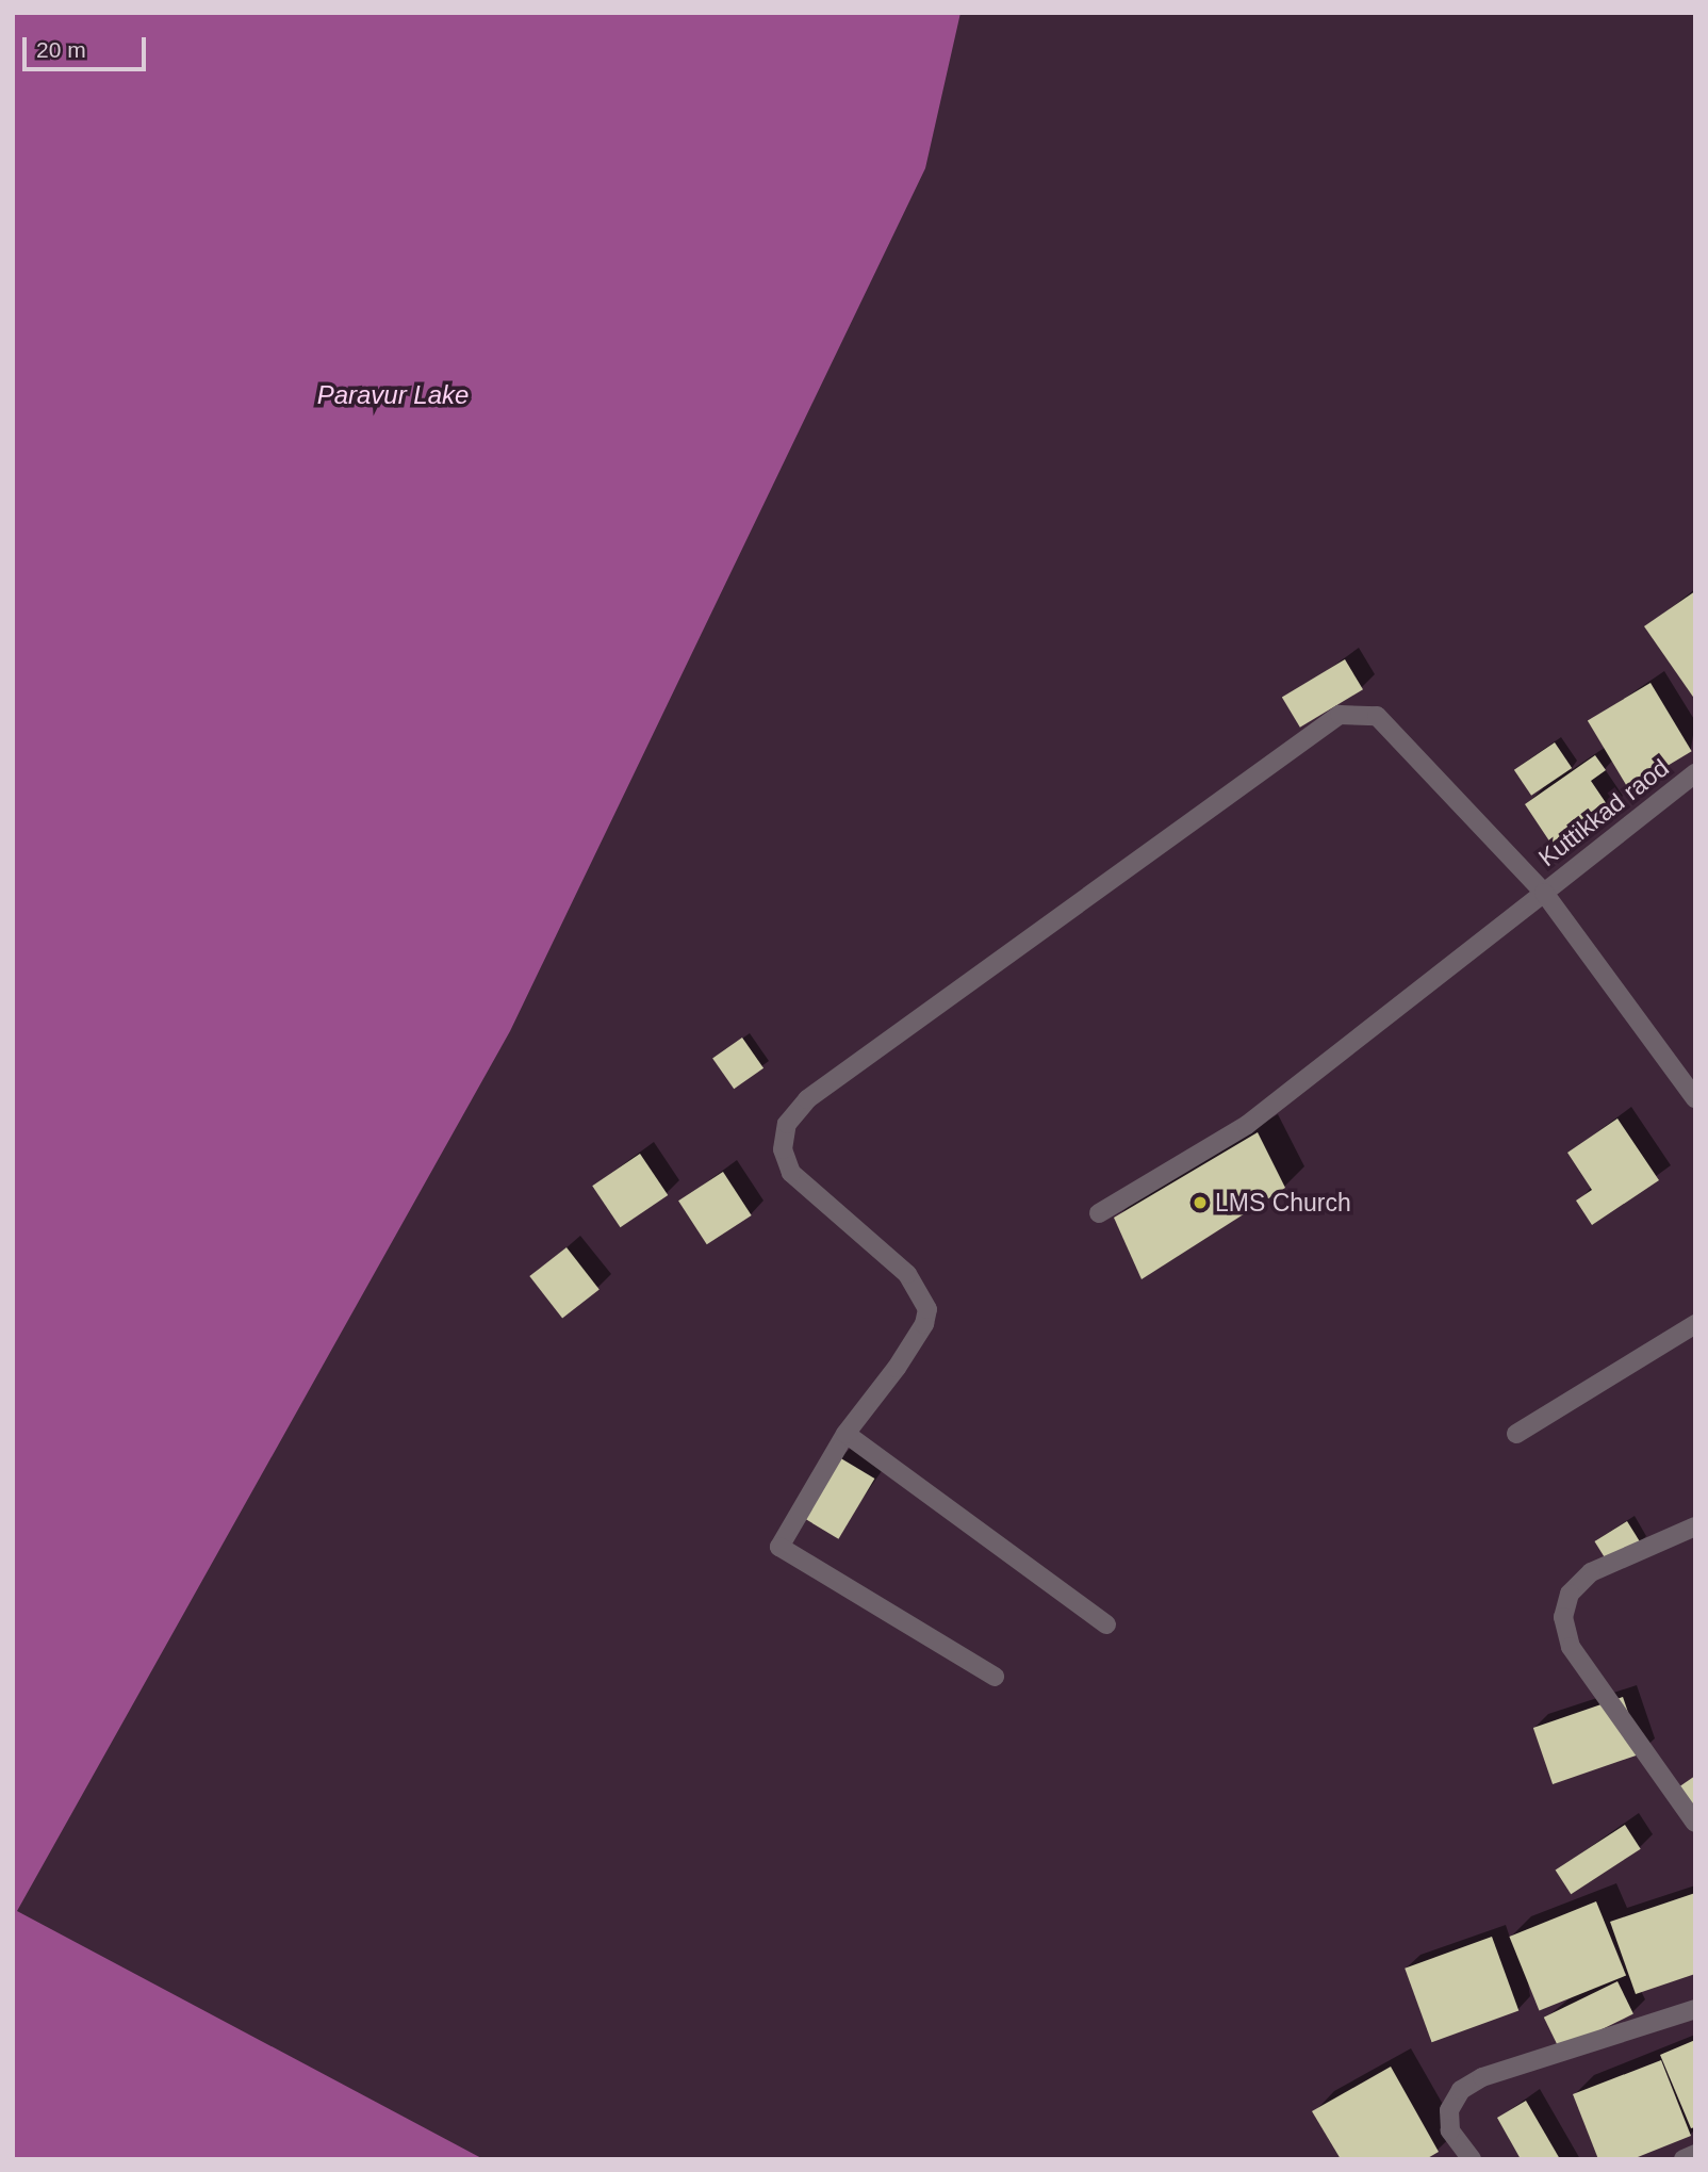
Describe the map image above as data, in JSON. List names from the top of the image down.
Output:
{
  "streets": {
    "street": ["Kuttikkad raod"]
  },
  "water": ["Paravur Lake"],
  "places": ["LMS Church"],
  "scale_bar": "20 m"
}
